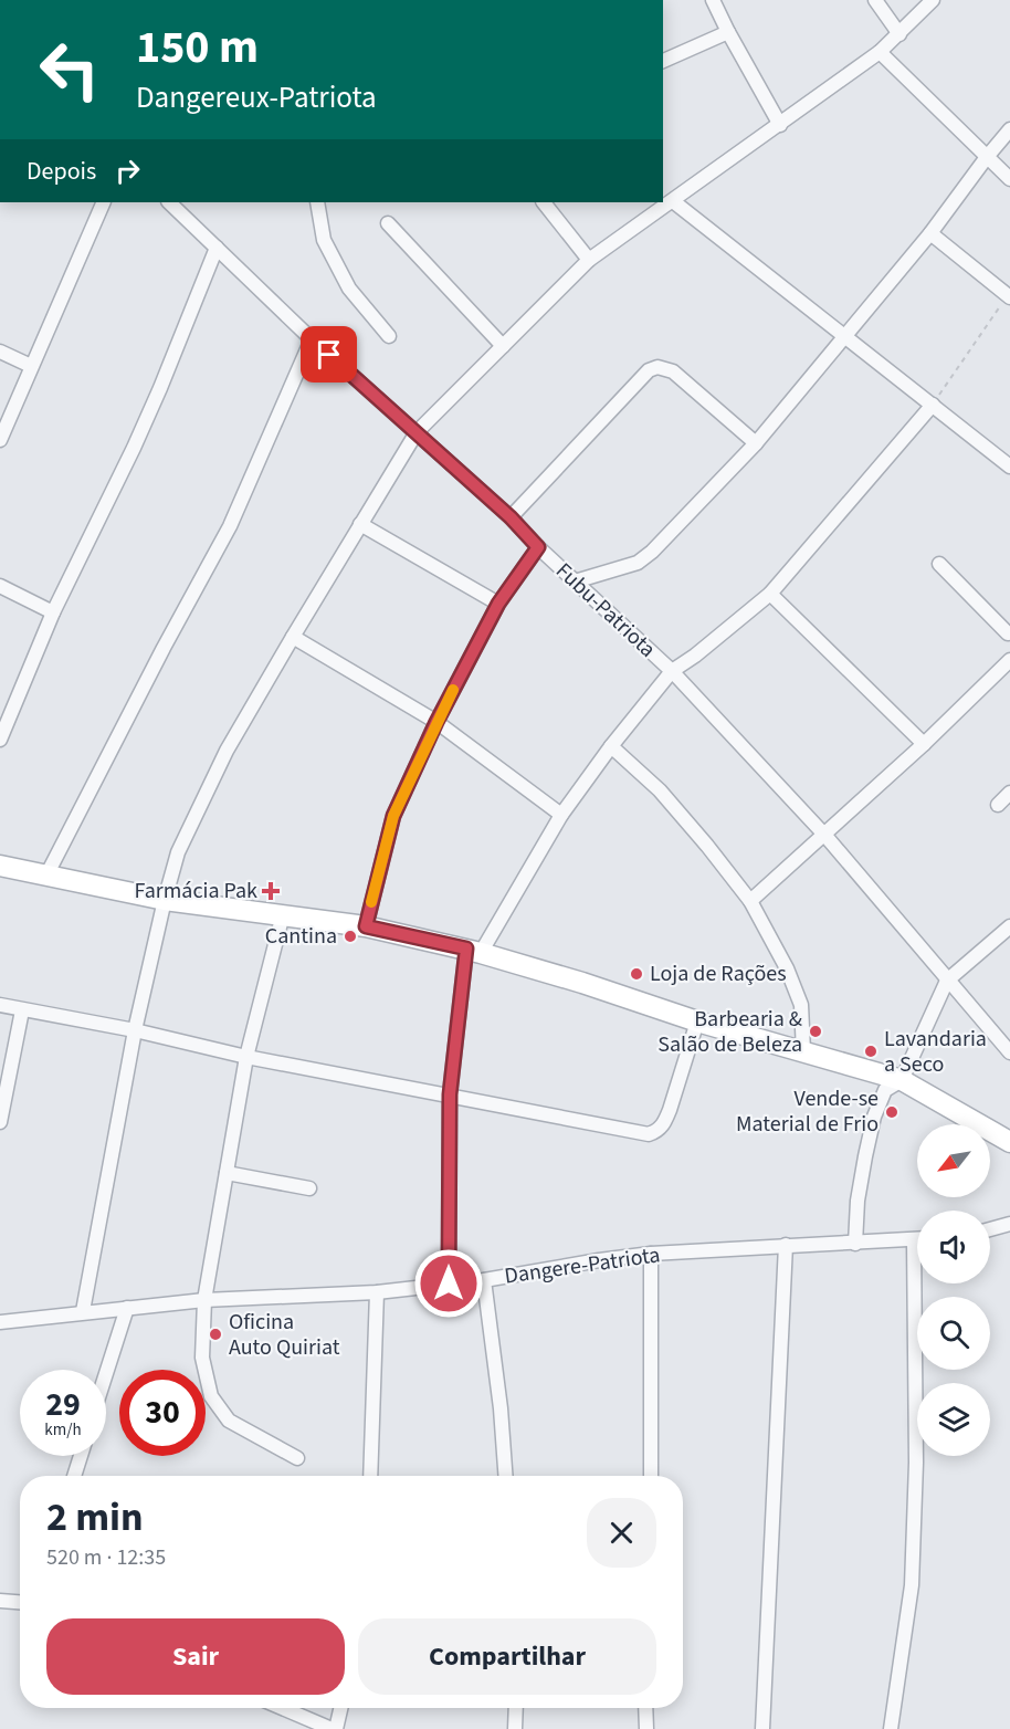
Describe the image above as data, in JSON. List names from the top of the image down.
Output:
{
  "streets": {
    "street": ["Fubu-Patriota", "Dangere-Patriota"]
  },
  "places": {
    "health": ["Farmácia Pak"],
    "other": [
      "Cantina",
      "Loja de Rações",
      "Barbearia & Salão de Beleza",
      "Lavandaria a Seco",
      "Vende-se Material de Frio",
      "Oficina Auto Quiriat"
    ]
  },
  "north": "bottom left",
  "page": {
    "turn": ["150 m", "Dangereux-Patriota"],
    "then": "Depois",
    "speed": "29 km/h",
    "limit": "30",
    "heading": ["2 min", "520 m · 12:35"],
    "buttons": ["Sair", "Compartilhar"]
  }
}
